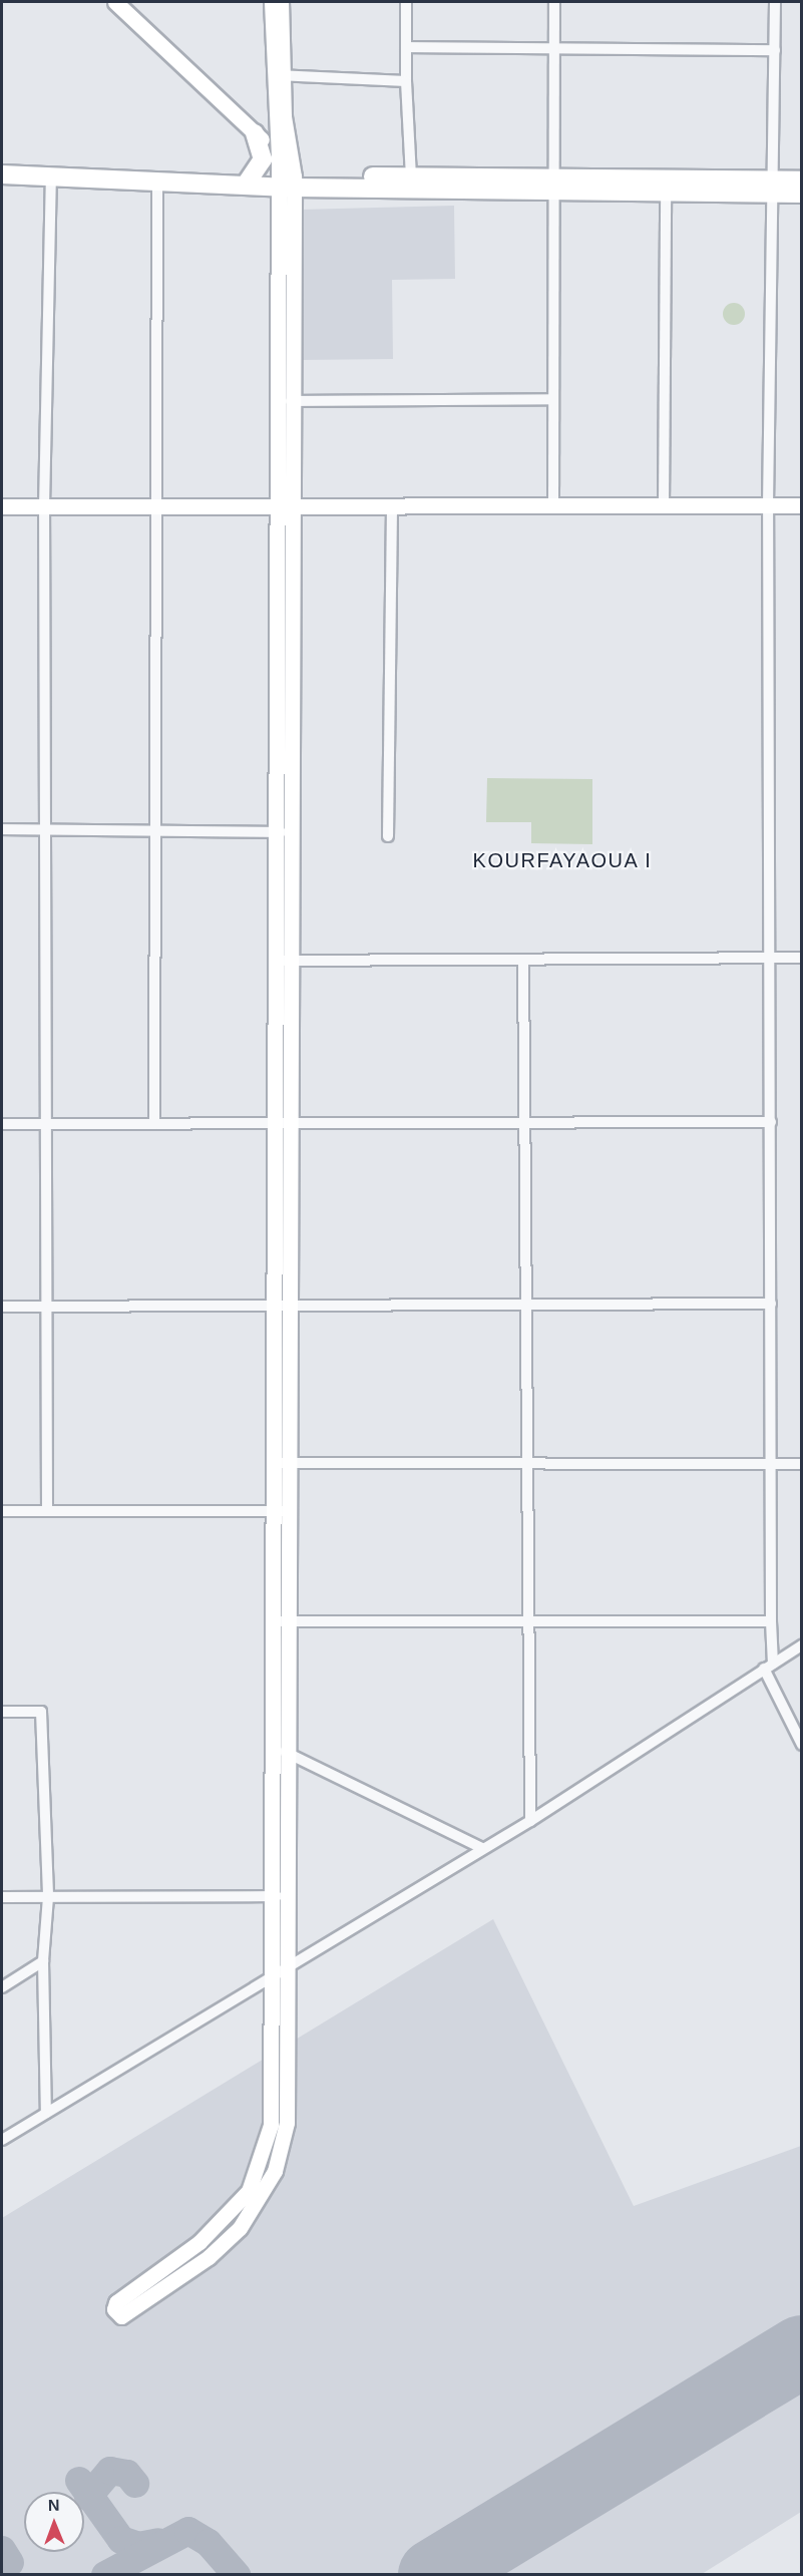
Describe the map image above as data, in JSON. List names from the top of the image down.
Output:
{
  "districts": ["KOURFAYAOUA I"],
  "north": "top"
}
